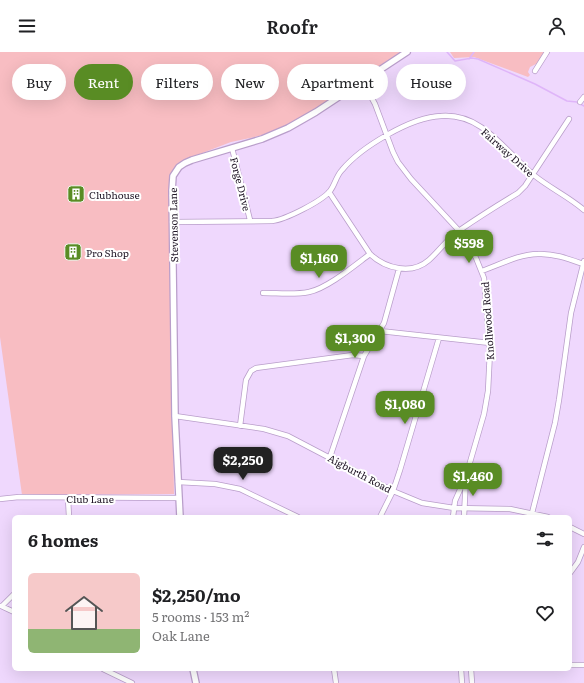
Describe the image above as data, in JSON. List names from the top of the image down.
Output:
{
  "streets": {
    "street": [
      "Fairway Drive",
      "Forge Drive",
      "Stevenson Lane",
      "Knollwood Road",
      "Aigburth Road",
      "Club Lane"
    ]
  },
  "crossings": [
    ["Fairway Drive", "Forge Drive"],
    ["Fairway Drive", "Stevenson Lane"],
    ["Fairway Drive", "Knollwood Road"],
    ["Forge Drive", "Stevenson Lane"],
    ["Stevenson Lane", "Aigburth Road"],
    ["Stevenson Lane", "Club Lane"],
    ["Knollwood Road", "Aigburth Road"]
  ],
  "places": {
    "building": ["Clubhouse", "Pro Shop"]
  },
  "page": {
    "header": "Roofr",
    "chip": [
      "Buy",
      "Rent",
      "Filters",
      "New",
      "Apartment",
      "House"
    ],
    "price": [
      "$598",
      "$1,160",
      "$1,300",
      "$1,080",
      "$2,250",
      "$1,460"
    ],
    "heading": "6 homes",
    "list": [
      {
        "name": "$2,250/mo",
        "note": "5 rooms · 153 m² · Oak Lane"
      }
    ]
  }
}
